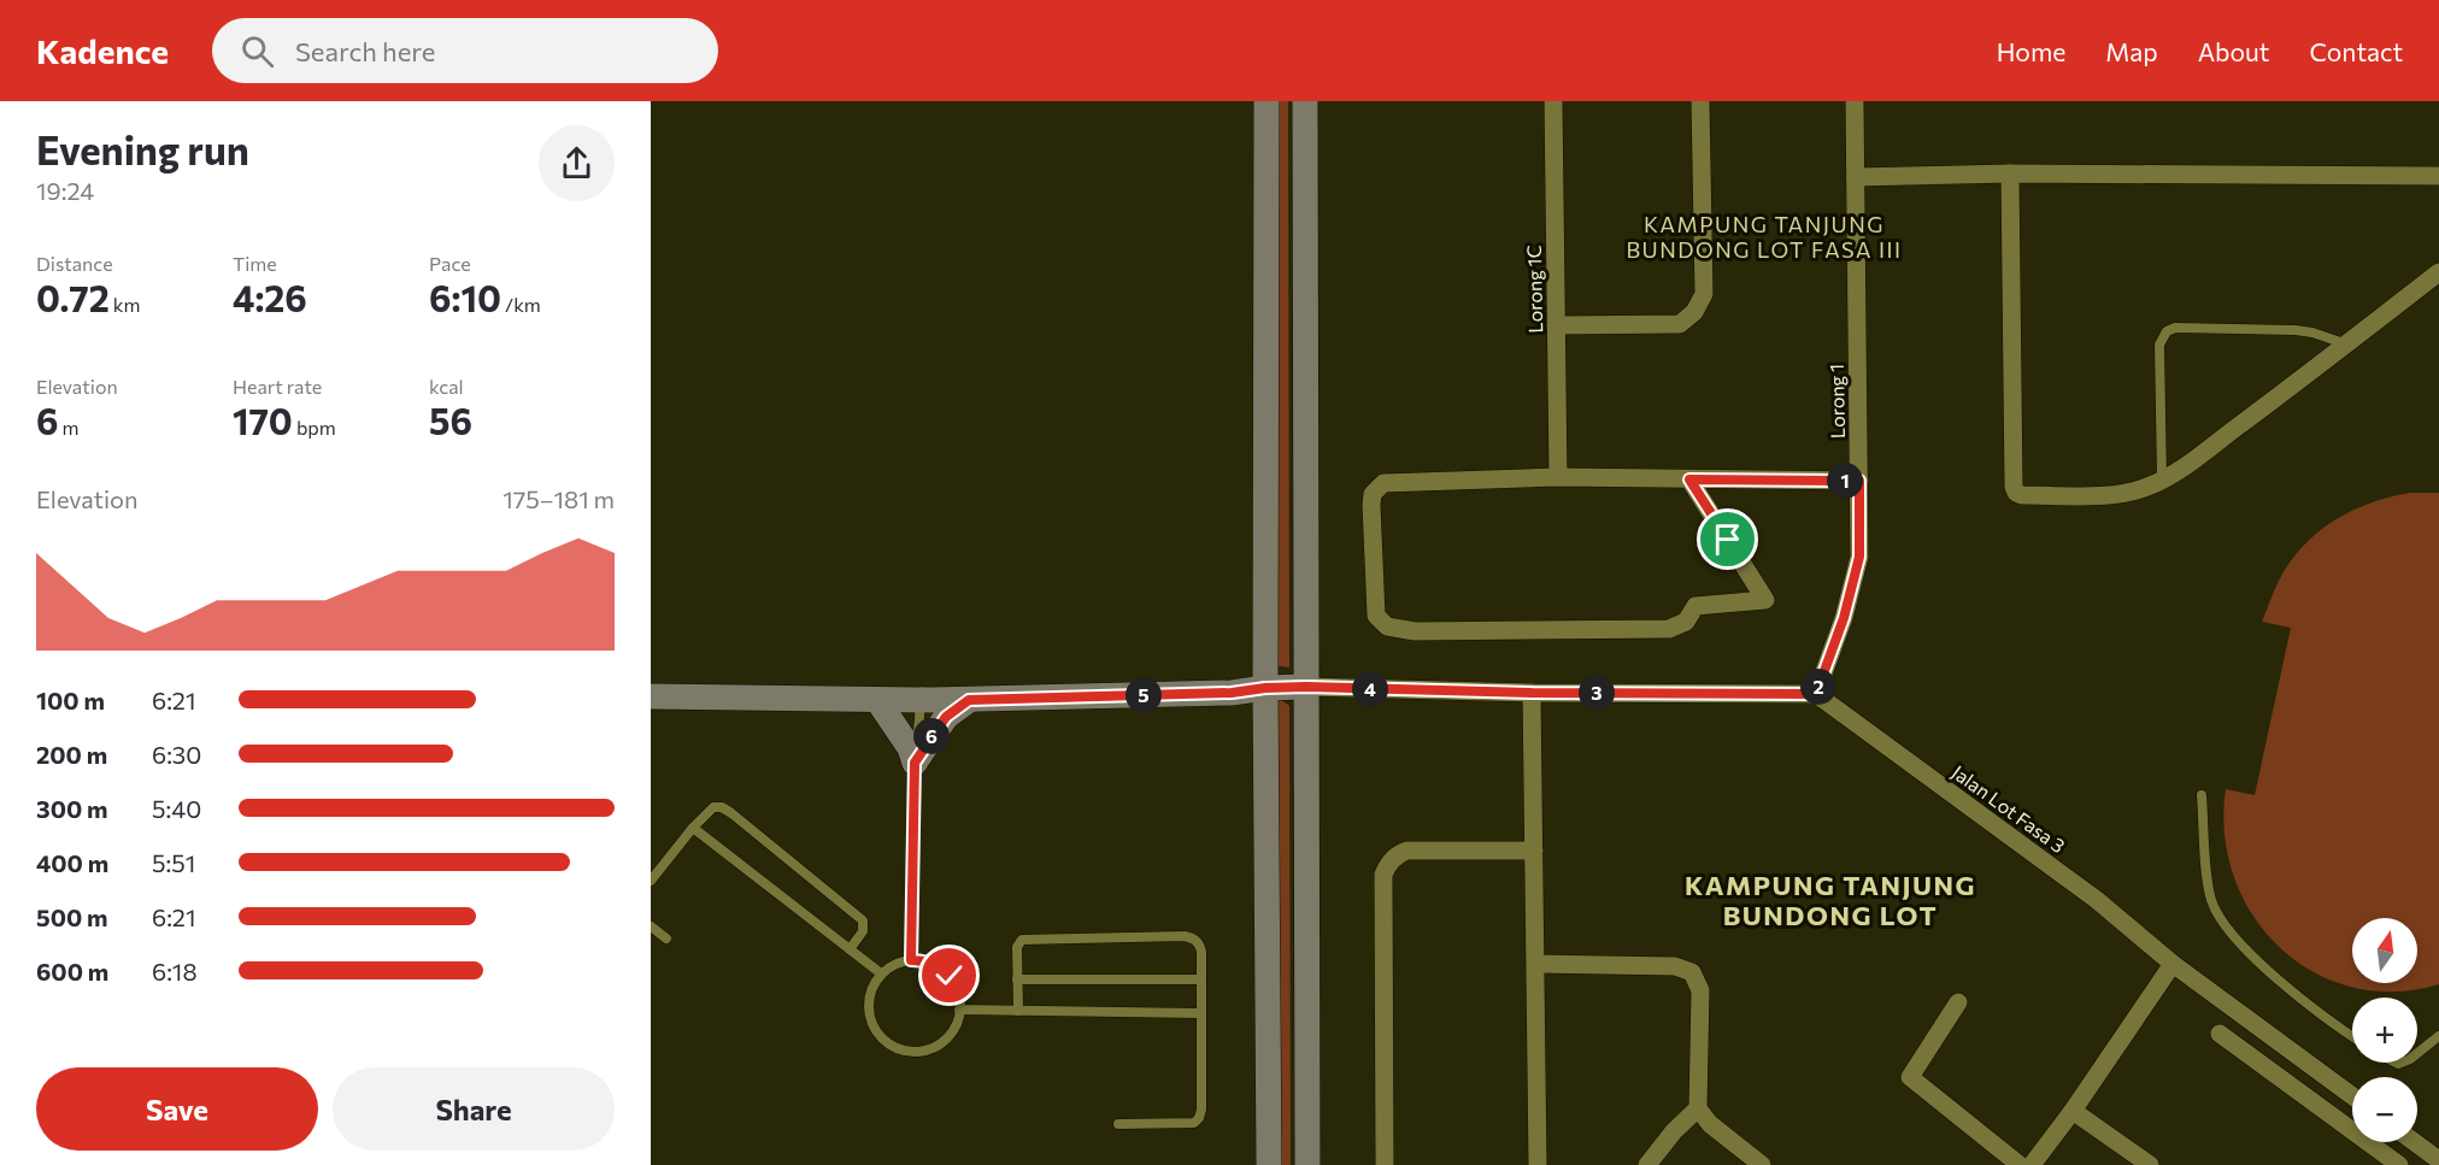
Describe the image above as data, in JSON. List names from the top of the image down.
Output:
{
  "streets": {
    "street": ["Lorong 1C", "Lorong 1", "Jalan Lot Fasa 3"]
  },
  "crossings": [
    ["Lorong 1", "Jalan Lot Fasa 3"]
  ],
  "districts": ["KAMPUNG TANJUNG BUNDONG LOT FASA III", "KAMPUNG TANJUNG BUNDONG LOT"],
  "north": "top",
  "page": {
    "header": "Kadence",
    "search": "Search here",
    "nav": [
      "Home",
      "Map",
      "About",
      "Contact"
    ],
    "heading": ["Evening run", "19:24"],
    "stats": [
      ["Distance", "0.72 km"],
      ["Time", "4:26"],
      ["Pace", "6:10 /km"],
      ["Elevation", "6 m"],
      ["Heart rate", "170 bpm"],
      ["kcal", "56"]
    ],
    "pins": [
      "1",
      "2",
      "4",
      "3",
      "5",
      "6"
    ],
    "chart": ["Elevation", "175–181 m"],
    "list": [
      {
        "name": "100 m",
        "note": "6:21"
      },
      {
        "name": "200 m",
        "note": "6:30"
      },
      {
        "name": "300 m",
        "note": "5:40"
      },
      {
        "name": "400 m",
        "note": "5:51"
      },
      {
        "name": "500 m",
        "note": "6:21"
      },
      {
        "name": "600 m",
        "note": "6:18"
      }
    ],
    "map_buttons": ["+", "−"],
    "buttons": ["Save", "Share"]
  }
}
